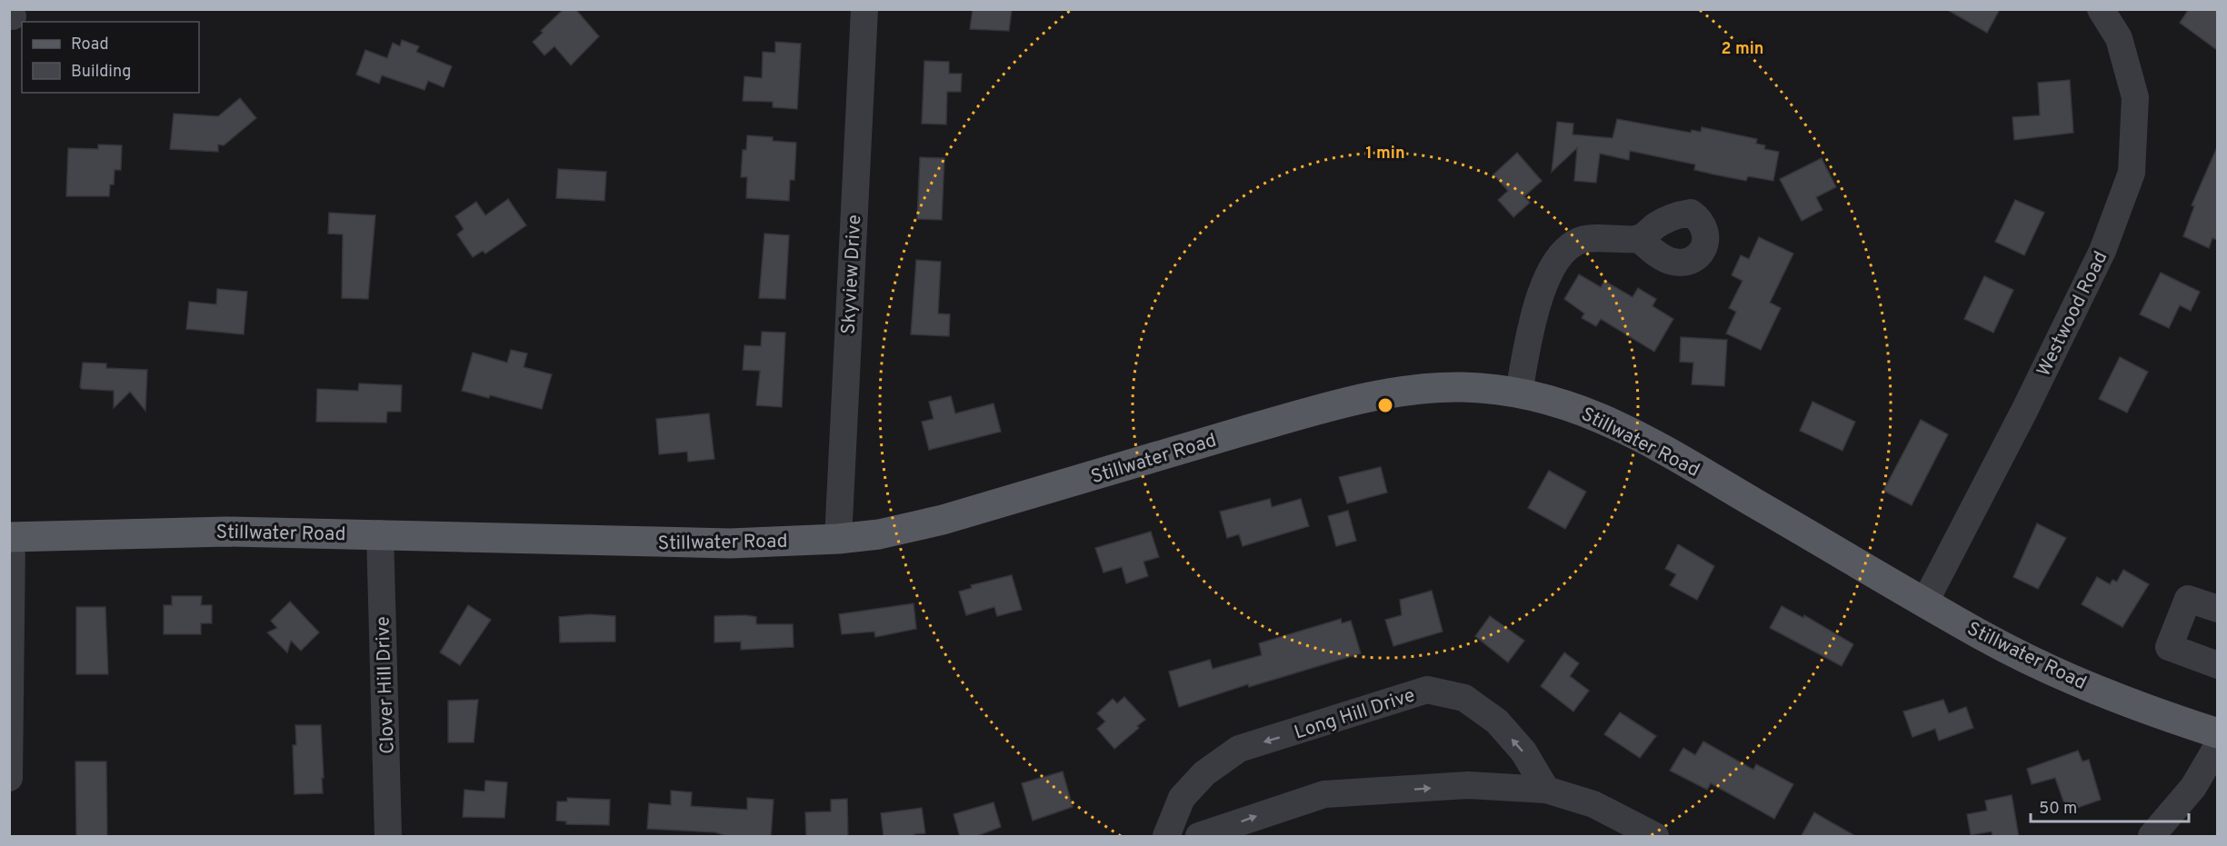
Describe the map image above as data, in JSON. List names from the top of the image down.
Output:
{
  "streets": {
    "main road": ["Stillwater Road"],
    "street": [
      "Skyview Drive",
      "Westwood Road",
      "Clover Hill Drive",
      "Long Hill Drive"
    ]
  },
  "crossings": [
    ["Skyview Drive", "Stillwater Road"],
    ["Westwood Road", "Stillwater Road"],
    ["Stillwater Road", "Clover Hill Drive"]
  ],
  "legend": ["Road", "Building"],
  "scale_bar": "50 m",
  "rings": ["2 min", "1 min"]
}
